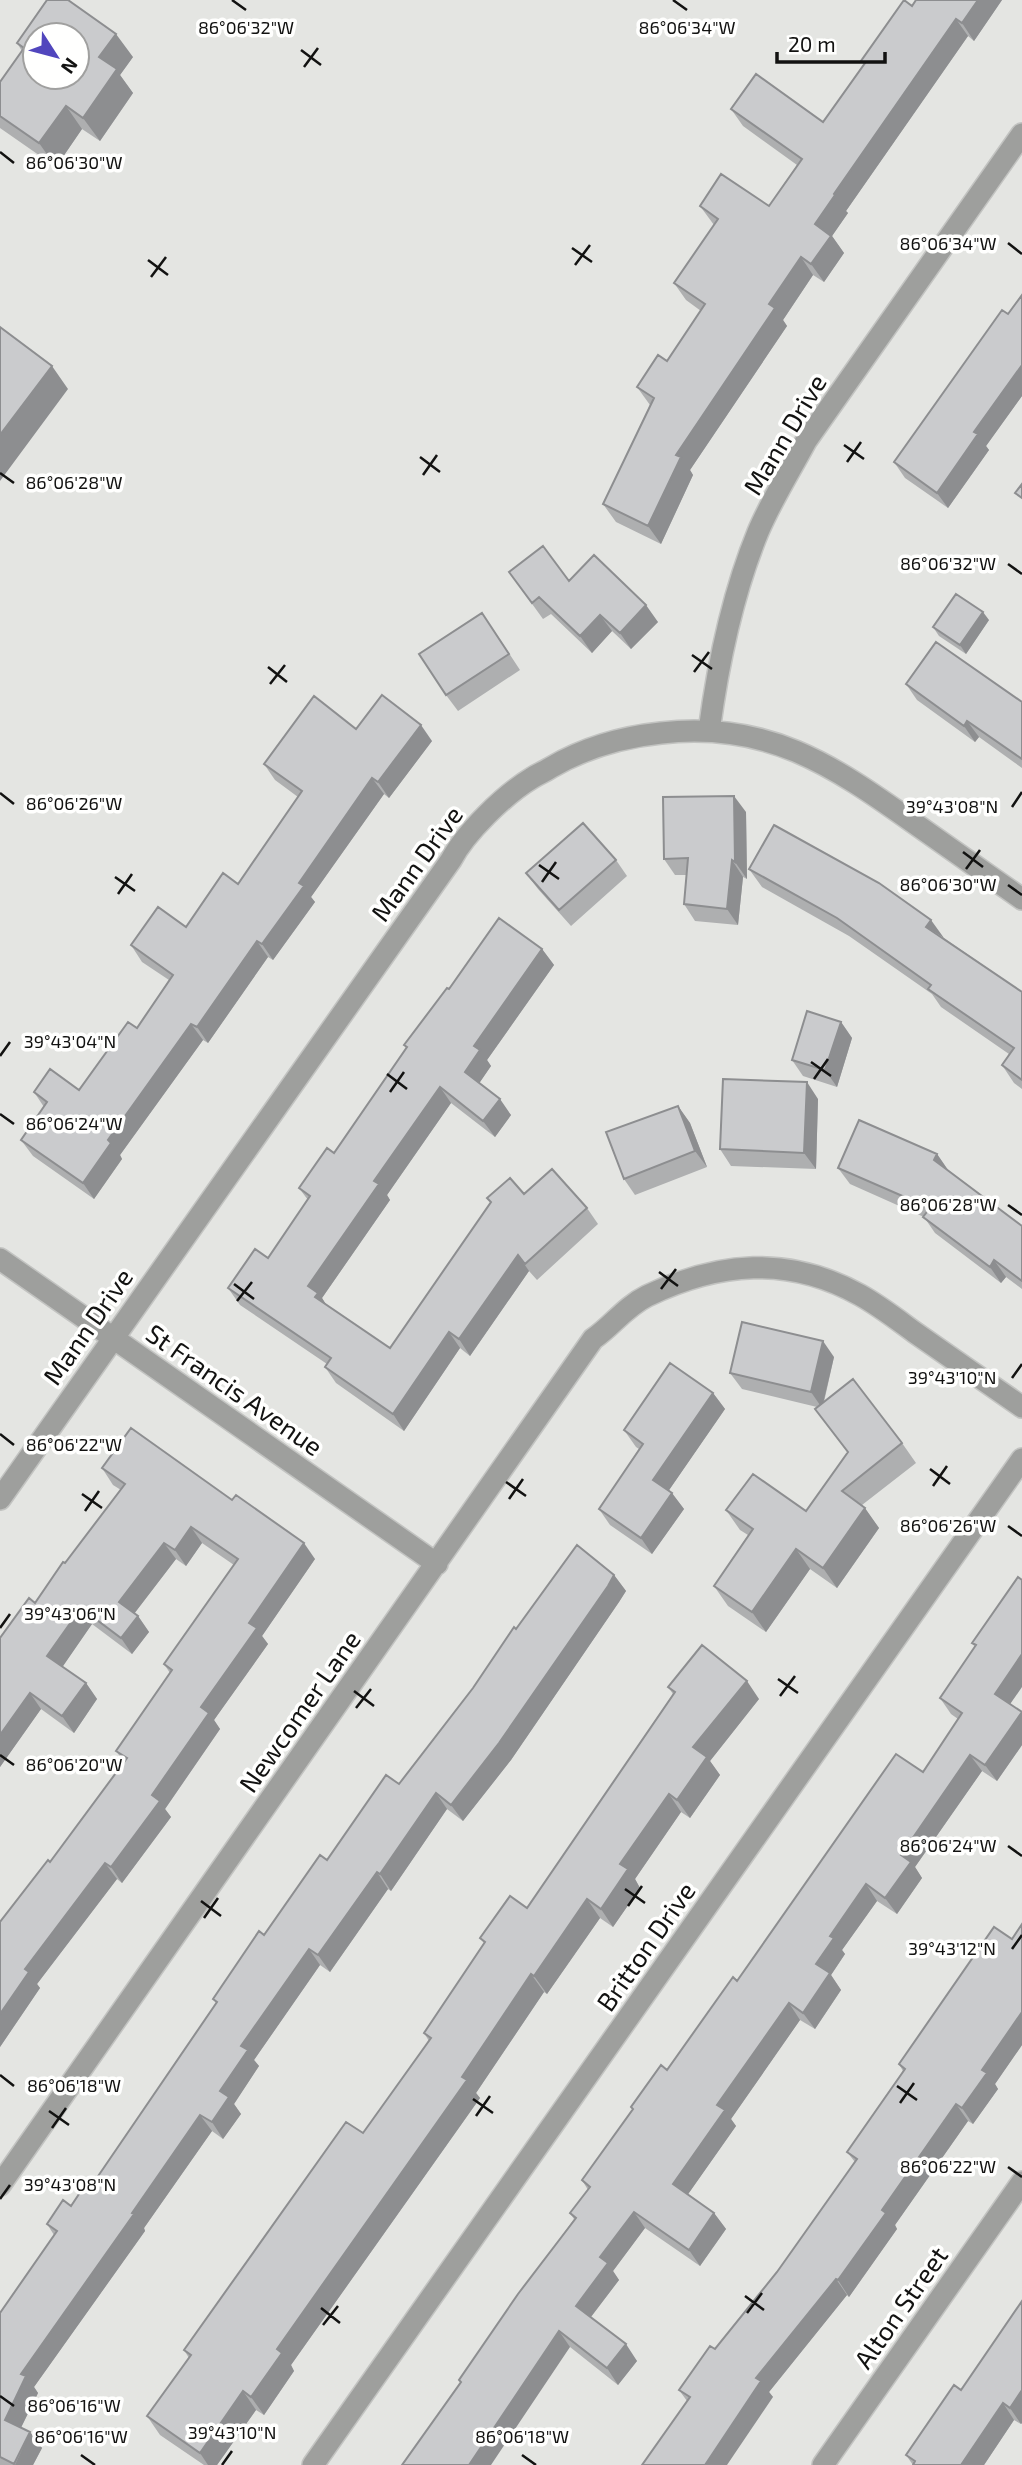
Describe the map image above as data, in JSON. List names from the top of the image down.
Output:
{
  "streets": {
    "street": [
      "Mann Drive",
      "St Francis Avenue",
      "Newcomer Lane",
      "Britton Drive",
      "Alton Street"
    ]
  },
  "crossings": [
    ["Mann Drive", "St Francis Avenue"],
    ["St Francis Avenue", "Newcomer Lane"]
  ],
  "scale_bar": "20 m",
  "north": "bottom right",
  "coordinates": [
    "86°06'32\"W",
    "86°06'34\"W",
    "86°06'30\"W",
    "86°06'28\"W",
    "86°06'26\"W",
    "39°43'08\"N",
    "39°43'04\"N",
    "86°06'24\"W",
    "39°43'10\"N",
    "86°06'22\"W",
    "39°43'06\"N",
    "86°06'20\"W",
    "39°43'12\"N",
    "86°06'18\"W",
    "86°06'16\"W"
  ]
}
